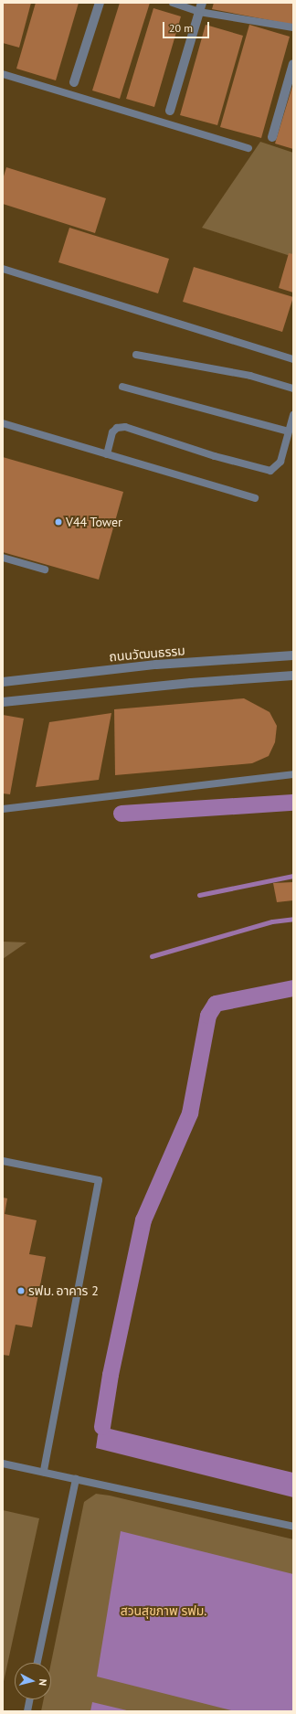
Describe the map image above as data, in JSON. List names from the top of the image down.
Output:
{
  "streets": {
    "street": ["ถนนวัฒนธรรม"]
  },
  "parks": ["สวนสุขภาพ รฟม."],
  "places": ["V44 Tower", "รฟม. อาคาร 2"],
  "scale_bar": "20 m",
  "north": "right"
}
